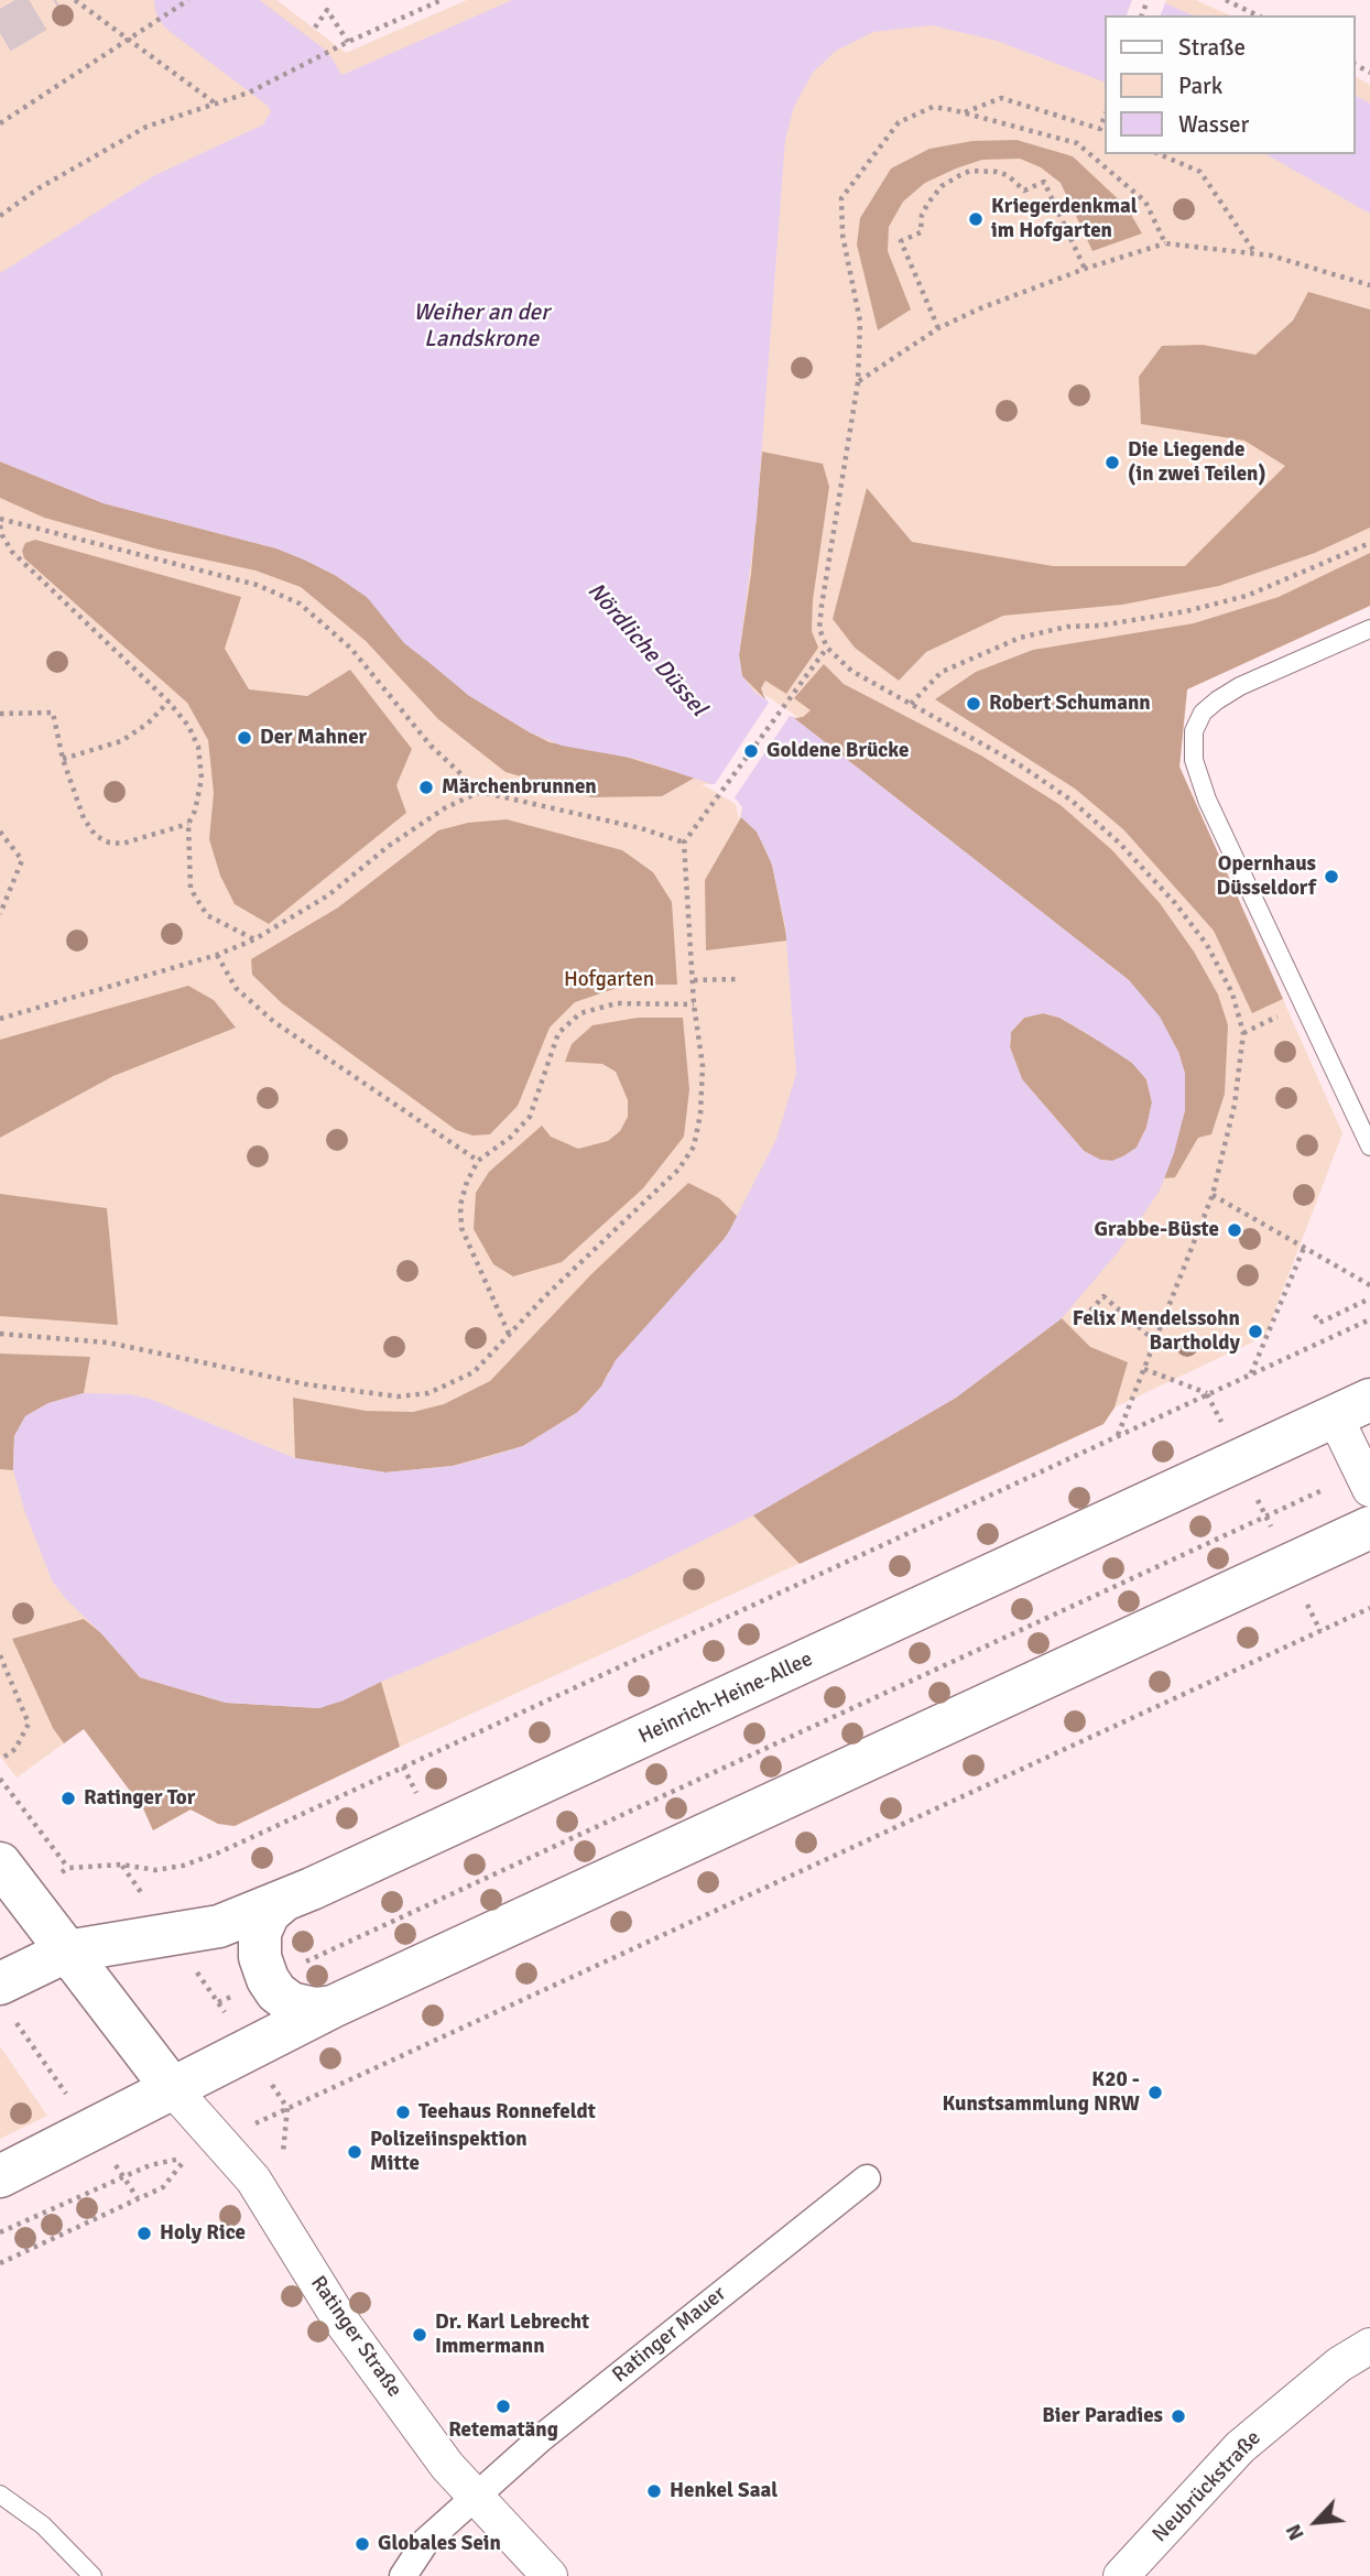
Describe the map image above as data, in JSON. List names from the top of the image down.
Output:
{
  "streets": {
    "main road": ["Heinrich-Heine-Allee"],
    "street": ["Ratinger Mauer", "Ratinger Straße", "Neubrückstraße"]
  },
  "crossings": [
    ["Ratinger Mauer", "Ratinger Straße"]
  ],
  "water": ["Weiher an der Landskrone", "Nördliche Düssel"],
  "parks": ["Hofgarten"],
  "places": [
    "Kriegerdenkmal im Hofgarten",
    "Die Liegende (in zwei Teilen)",
    "Robert Schumann",
    "Der Mahner",
    "Goldene Brücke",
    "Märchenbrunnen",
    "Opernhaus Düsseldorf",
    "Grabbe-Büste",
    "Felix Mendelssohn Bartholdy",
    "Ratinger Tor",
    "K20 - Kunstsammlung NRW",
    "Teehaus Ronnefeldt",
    "Polizeiinspektion Mitte",
    "Holy Rice",
    "Dr. Karl Lebrecht Immermann",
    "Retematäng",
    "Bier Paradies",
    "Henkel Saal",
    "Globales Sein"
  ],
  "legend": ["Straße", "Park", "Wasser"],
  "north": "bottom left"
}
